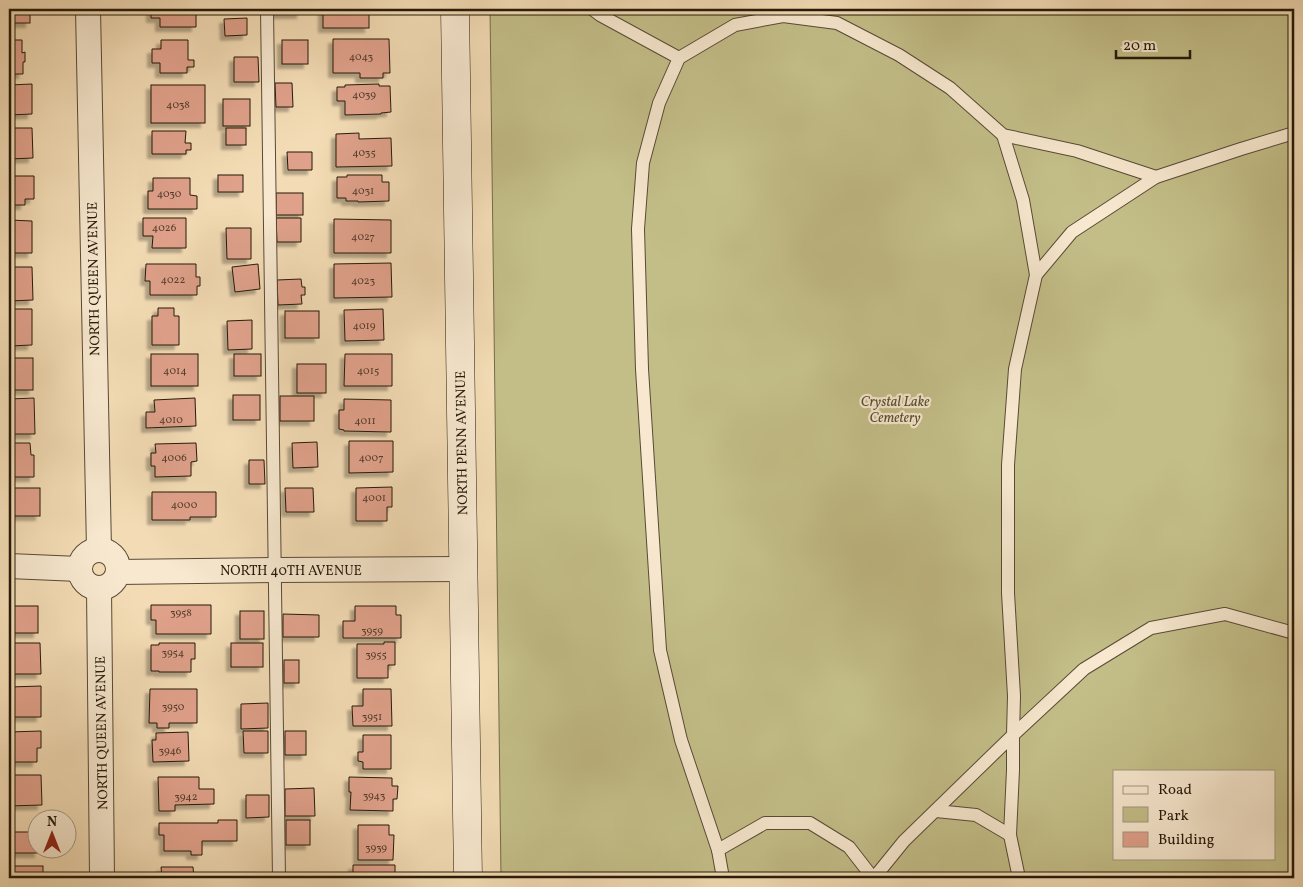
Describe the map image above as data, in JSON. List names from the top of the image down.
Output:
{
  "streets": {
    "main road": ["NORTH PENN AVENUE"],
    "street": ["NORTH QUEEN AVENUE", "NORTH 40TH AVENUE"]
  },
  "crossings": [
    ["NORTH QUEEN AVENUE", "NORTH 40TH AVENUE"],
    ["NORTH PENN AVENUE", "NORTH 40TH AVENUE"]
  ],
  "parks": ["Crystal Lake Cemetery"],
  "house_numbers": [
    "4043",
    "4039",
    "4038",
    "4035",
    "4031",
    "4030",
    "4026",
    "4027",
    "4022",
    "4023",
    "4019",
    "4014",
    "4015",
    "4010",
    "4011",
    "4006",
    "4007",
    "4001",
    "4000",
    "3958",
    "3959",
    "3954",
    "3955",
    "3950",
    "3951",
    "3946",
    "3943",
    "3942",
    "3939"
  ],
  "legend": ["Road", "Park", "Building"],
  "scale_bar": "20 m",
  "north": "top"
}
